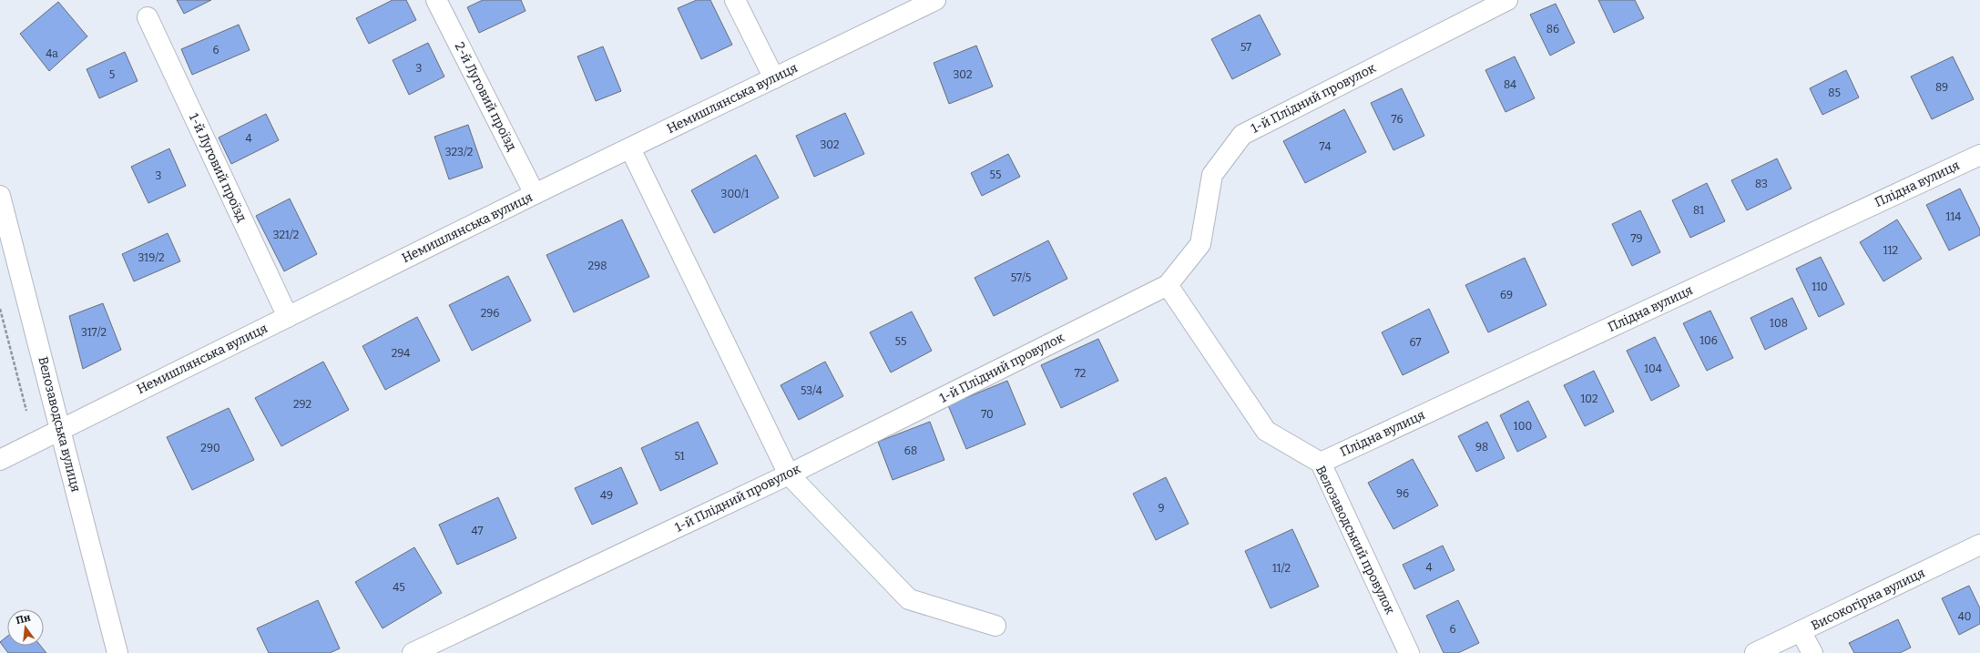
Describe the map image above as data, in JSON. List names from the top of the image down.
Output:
{
  "streets": {
    "street": [
      "2-й Луговий проїзд",
      "Немишлянська вулиця",
      "1-й Плідний провулок",
      "1-й Луговий проїзд",
      "Плідна вулиця",
      "Велозаводська вулиця",
      "Велозаводський провулок",
      "Високогірна вулиця"
    ]
  },
  "crossings": [
    ["2-й Луговий проїзд", "Немишлянська вулиця"],
    ["Немишлянська вулиця", "1-й Луговий проїзд"],
    ["Немишлянська вулиця", "Велозаводська вулиця"],
    ["1-й Плідний провулок", "Велозаводський провулок"],
    ["Плідна вулиця", "Велозаводський провулок"]
  ],
  "house_numbers": [
    "86",
    "57",
    "6",
    "4а",
    "3",
    "5",
    "302",
    "84",
    "89",
    "85",
    "76",
    "4",
    "302",
    "74",
    "323/2",
    "55",
    "3",
    "83",
    "300/1",
    "81",
    "114",
    "321/2",
    "79",
    "112",
    "319/2",
    "298",
    "57/5",
    "110",
    "69",
    "296",
    "108",
    "317/2",
    "106",
    "55",
    "67",
    "294",
    "104",
    "72",
    "53/4",
    "102",
    "292",
    "70",
    "100",
    "98",
    "290",
    "68",
    "51",
    "96",
    "49",
    "9",
    "47",
    "4",
    "11/2",
    "45",
    "40",
    "6"
  ],
  "north": "top"
}
